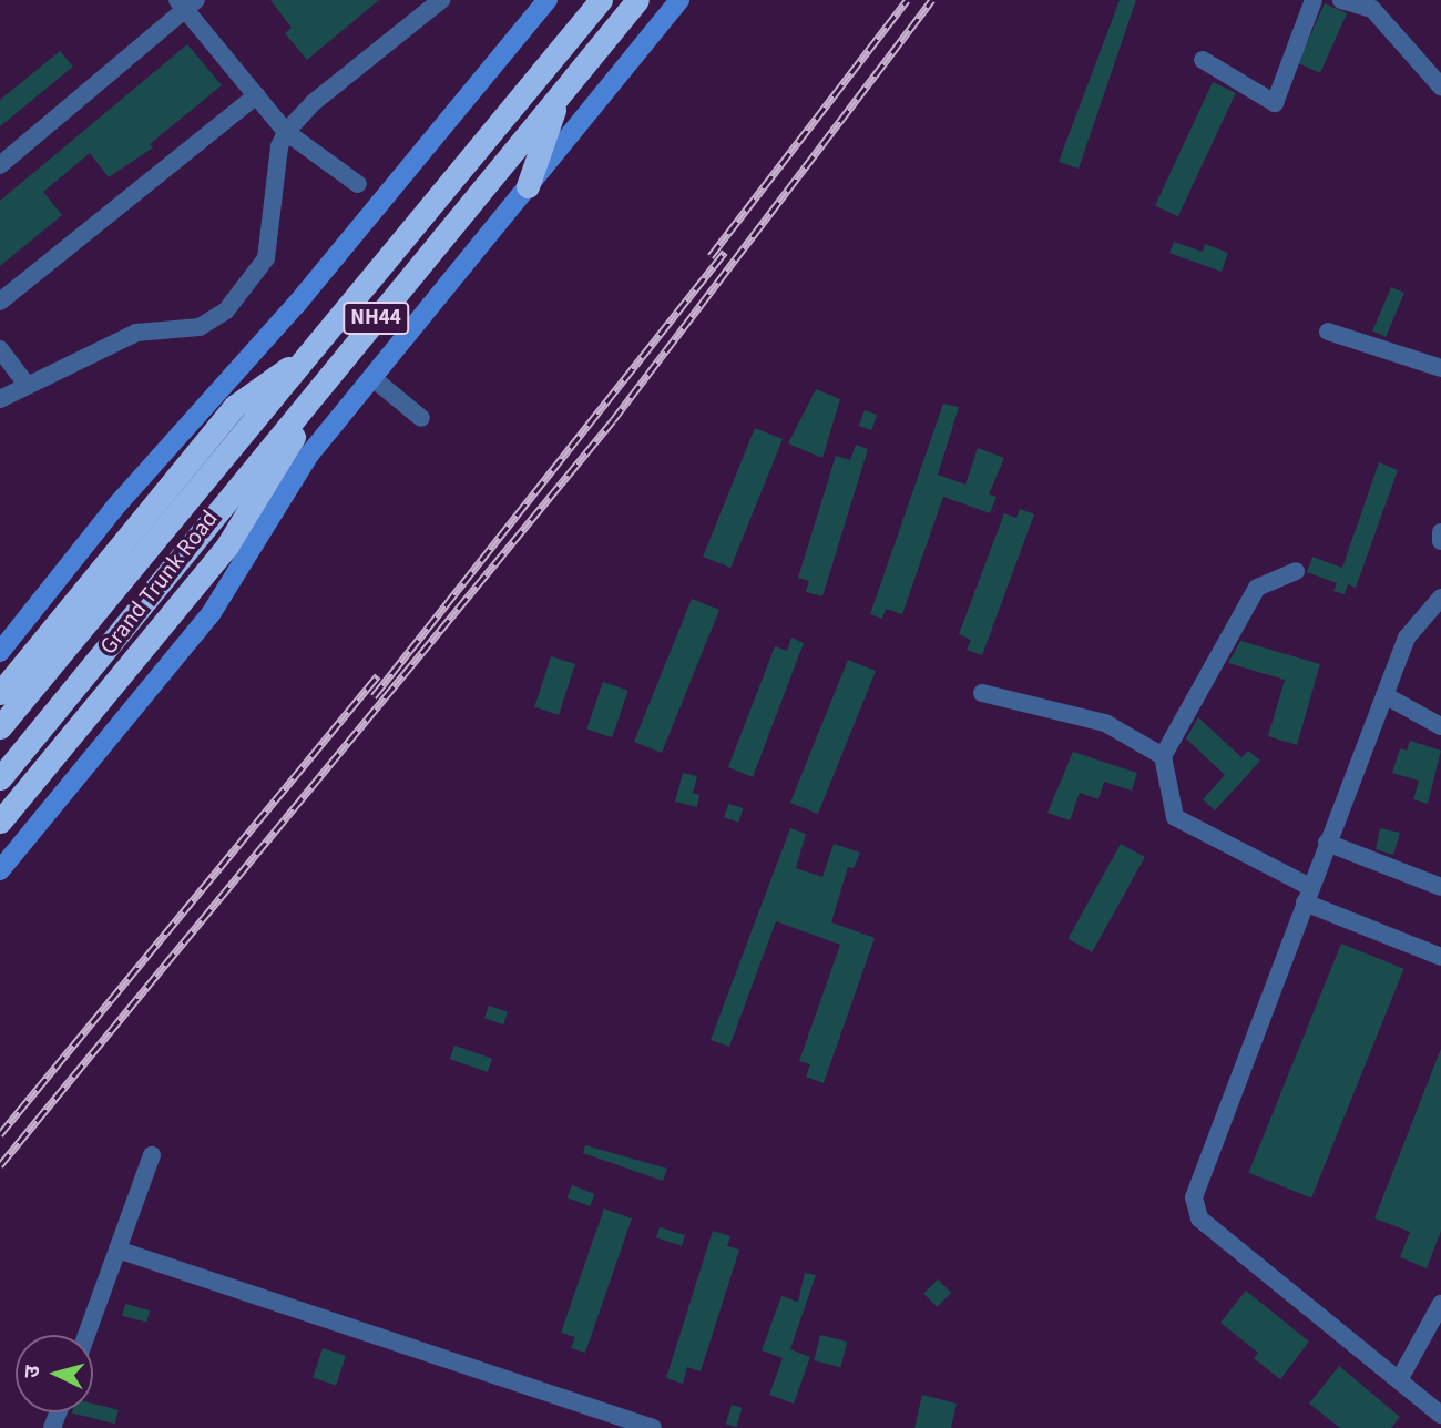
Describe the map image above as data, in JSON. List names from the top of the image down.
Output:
{
  "streets": {
    "highway": ["NH44", "Grand Trunk Road"]
  },
  "north": "left"
}
